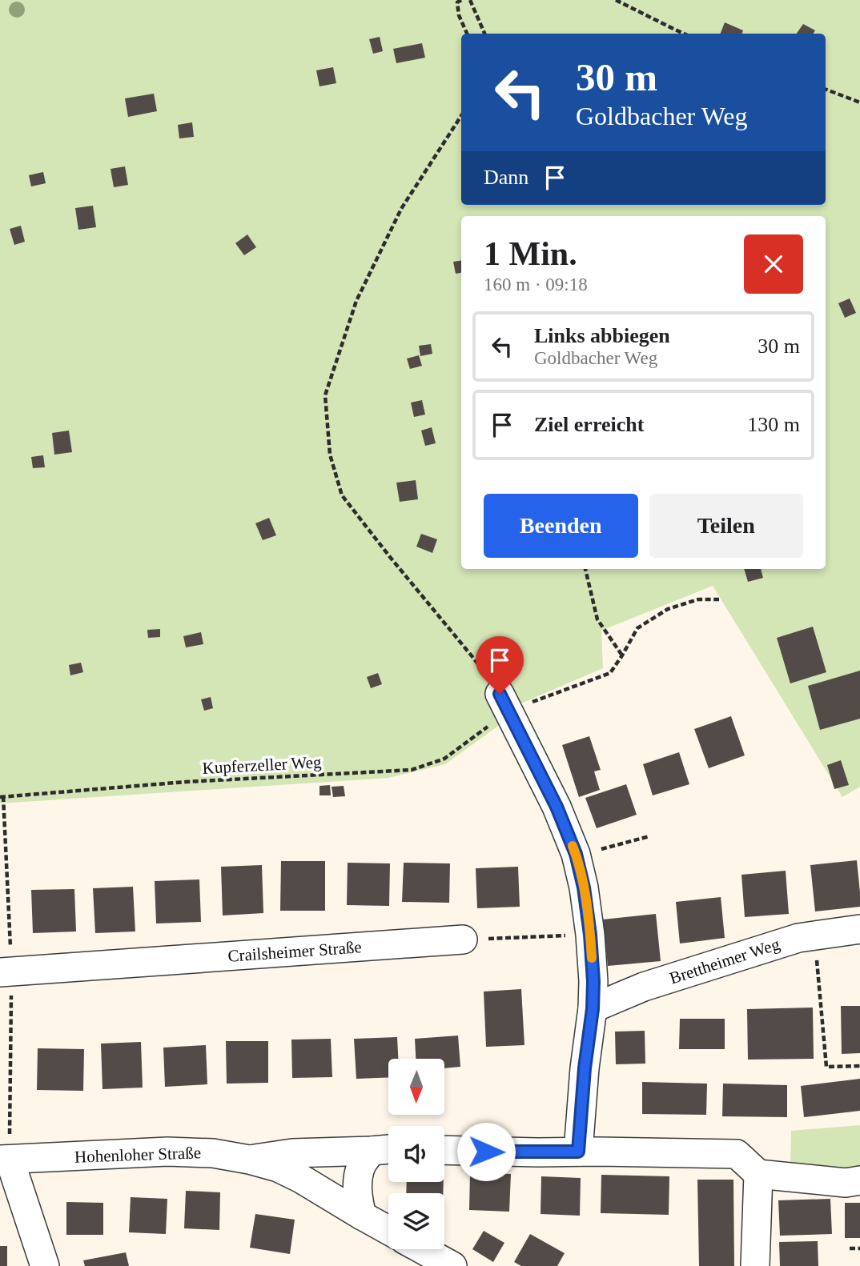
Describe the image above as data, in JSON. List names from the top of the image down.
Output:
{
  "streets": {
    "street": ["Crailsheimer Straße", "Brettheimer Weg", "Hohenloher Straße"],
    "path": ["Kupferzeller Weg"]
  },
  "north": "bottom",
  "page": {
    "turn": ["30 m", "Goldbacher Weg"],
    "then": "Dann",
    "heading": ["1 Min.", "160 m · 09:18"],
    "list": [
      {
        "name": "Links abbiegen",
        "note": "Goldbacher Weg",
        "value": "30 m"
      },
      {
        "name": "Ziel erreicht",
        "value": "130 m"
      }
    ],
    "buttons": ["Beenden", "Teilen"]
  }
}
